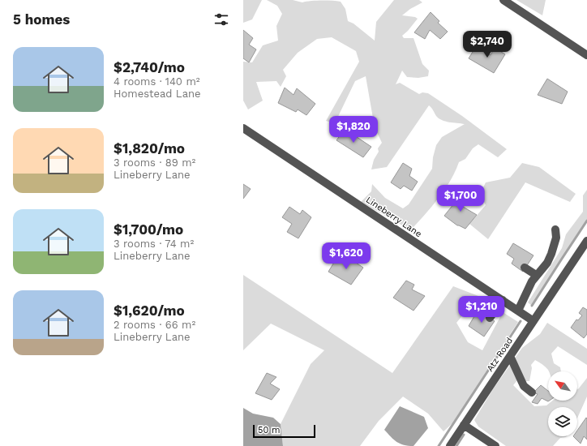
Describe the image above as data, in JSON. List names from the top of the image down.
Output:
{
  "streets": {
    "street": ["Lineberry Lane", "Atz Road"]
  },
  "crossings": [
    ["Lineberry Lane", "Atz Road"]
  ],
  "scale_bar": "50 m",
  "north": "top left",
  "page": {
    "heading": "5 homes",
    "price": [
      "$2,740",
      "$1,820",
      "$1,700",
      "$1,620",
      "$1,210"
    ],
    "list": [
      {
        "name": "$2,740/mo",
        "note": "4 rooms · 140 m² · Homestead Lane"
      },
      {
        "name": "$1,820/mo",
        "note": "3 rooms · 89 m² · Lineberry Lane"
      },
      {
        "name": "$1,700/mo",
        "note": "3 rooms · 74 m² · Lineberry Lane"
      },
      {
        "name": "$1,620/mo",
        "note": "2 rooms · 66 m² · Lineberry Lane"
      }
    ],
    "scale": "50 m"
  }
}
